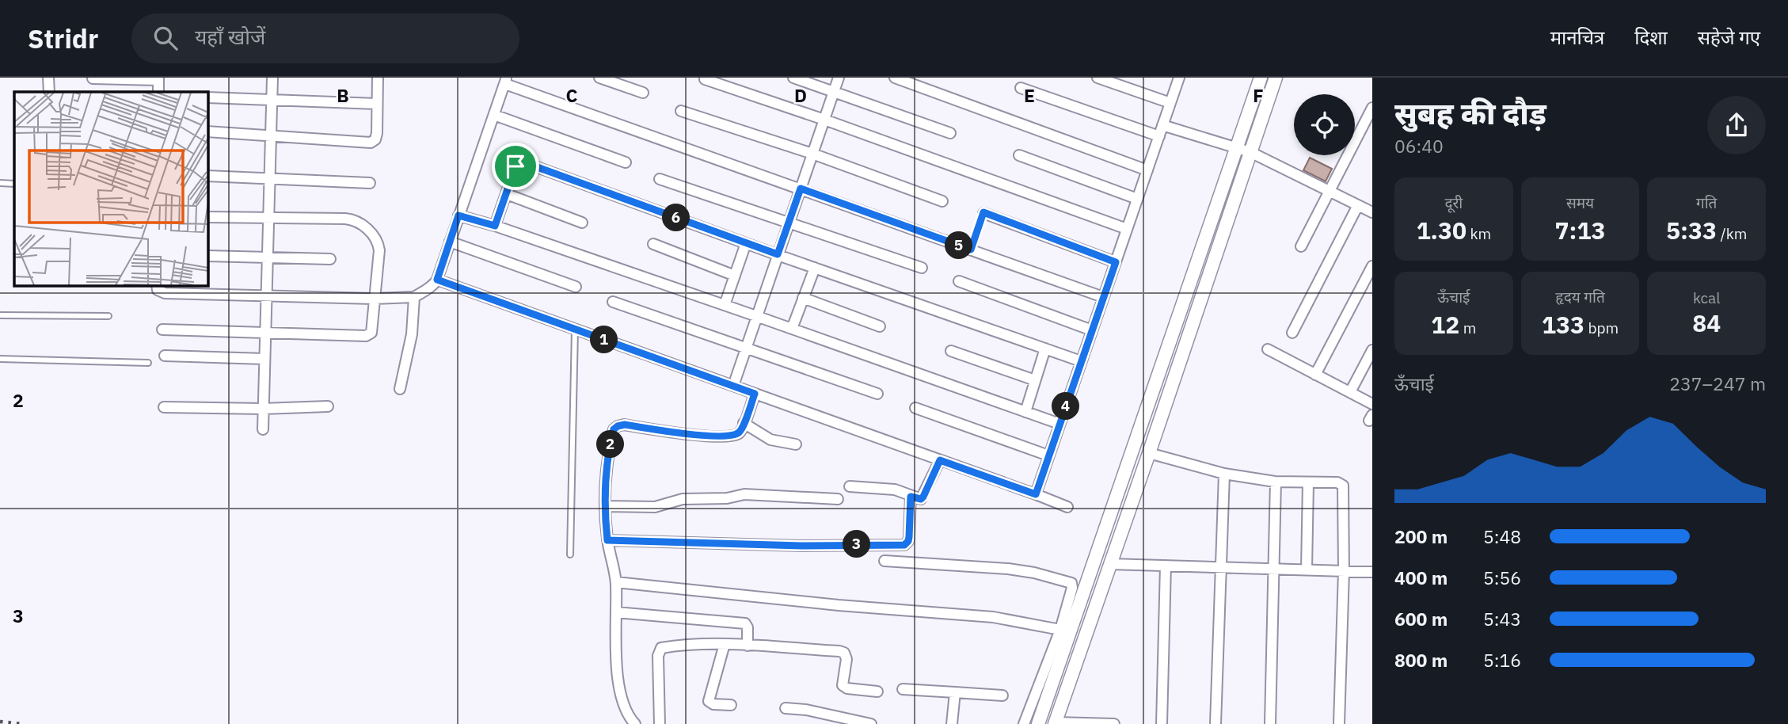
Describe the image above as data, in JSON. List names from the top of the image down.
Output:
{
  "page": {
    "header": "Stridr",
    "search": "यहाँ खोजें",
    "nav": ["मानचित्र", "दिशा", "सहेजे गए"],
    "heading": ["सुबह की दौड़", "06:40"],
    "stats": [
      ["दूरी", "1.30 km"],
      ["समय", "7:13"],
      ["गति", "5:33 /km"],
      ["ऊँचाई", "12 m"],
      ["हृदय गति", "133 bpm"],
      ["kcal", "84"]
    ],
    "pins": [
      "6",
      "5",
      "1",
      "4",
      "2",
      "3"
    ],
    "chart": ["ऊँचाई", "237–247 m"],
    "list": [
      {
        "name": "200 m",
        "note": "5:48"
      },
      {
        "name": "400 m",
        "note": "5:56"
      },
      {
        "name": "600 m",
        "note": "5:43"
      },
      {
        "name": "800 m",
        "note": "5:16"
      }
    ]
  },
  "grid": {
    "columns": [
      "B",
      "C",
      "D",
      "E",
      "F"
    ],
    "rows": ["2", "3"]
  }
}
